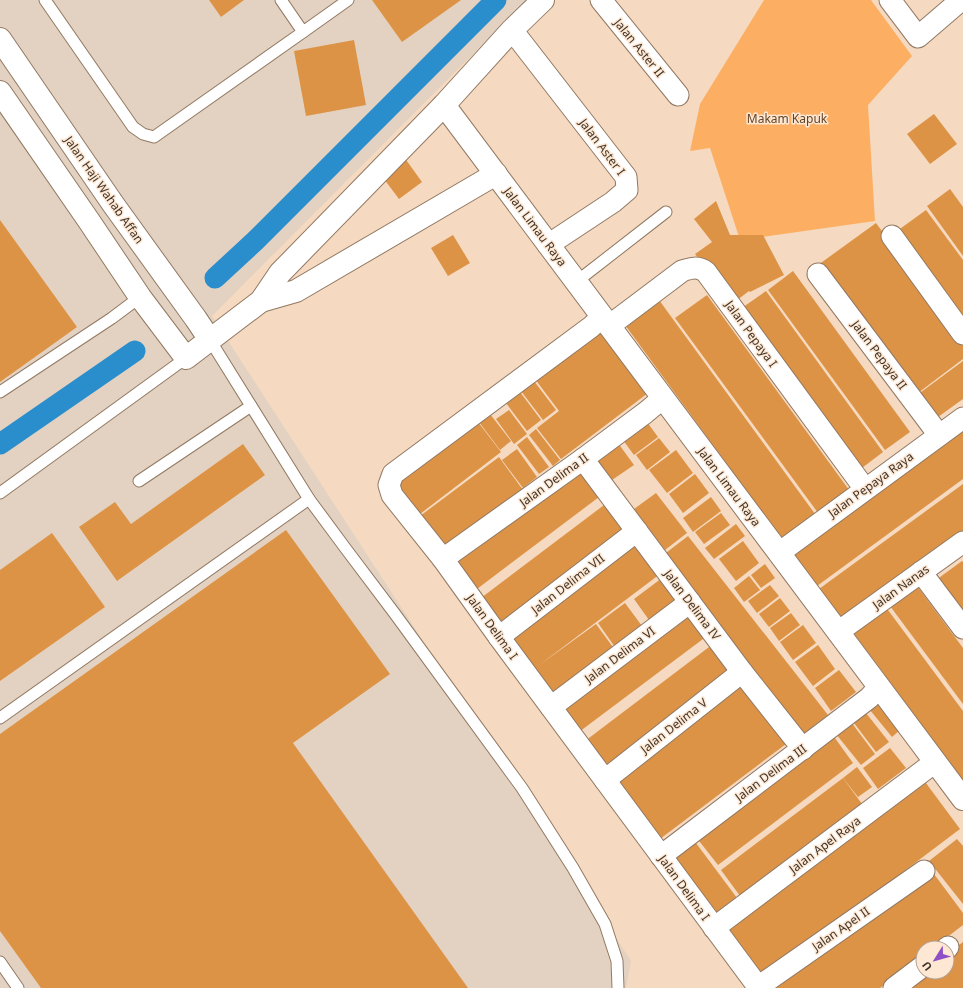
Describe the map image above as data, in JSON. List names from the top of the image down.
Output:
{
  "streets": {
    "street": [
      "Jalan Aster II",
      "Jalan Aster I",
      "Jalan Haji Wahab Affan",
      "Jalan Limau Raya",
      "Jalan Pepaya I",
      "Jalan Pepaya II",
      "Jalan Delima II",
      "Jalan Pepaya Raya",
      "Jalan Delima VII",
      "Jalan Nanas",
      "Jalan Delima IV",
      "Jalan Delima I",
      "Jalan Delima VI",
      "Jalan Delima V",
      "Jalan Delima III",
      "Jalan Apel Raya",
      "Jalan Apel II"
    ]
  },
  "crossings": [
    ["Jalan Aster I", "Jalan Limau Raya"],
    ["Jalan Limau Raya", "Jalan Pepaya I"],
    ["Jalan Limau Raya", "Jalan Delima II"],
    ["Jalan Limau Raya", "Jalan Pepaya Raya"],
    ["Jalan Limau Raya", "Jalan Nanas"],
    ["Jalan Limau Raya", "Jalan Delima I"],
    ["Jalan Limau Raya", "Jalan Delima III"],
    ["Jalan Limau Raya", "Jalan Apel Raya"],
    ["Jalan Pepaya I", "Jalan Pepaya Raya"],
    ["Jalan Pepaya I", "Jalan Delima I"],
    ["Jalan Pepaya II", "Jalan Pepaya Raya"],
    ["Jalan Delima II", "Jalan Delima IV"],
    ["Jalan Delima II", "Jalan Delima I"],
    ["Jalan Delima VII", "Jalan Delima IV"],
    ["Jalan Delima VII", "Jalan Delima I"],
    ["Jalan Delima IV", "Jalan Delima VI"],
    ["Jalan Delima IV", "Jalan Delima V"],
    ["Jalan Delima IV", "Jalan Delima III"],
    ["Jalan Delima I", "Jalan Delima VI"],
    ["Jalan Delima I", "Jalan Delima V"],
    ["Jalan Delima I", "Jalan Delima III"],
    ["Jalan Delima I", "Jalan Apel Raya"],
    ["Jalan Delima I", "Jalan Apel II"]
  ],
  "parks": ["Makam Kapuk"],
  "north": "bottom left"
}
